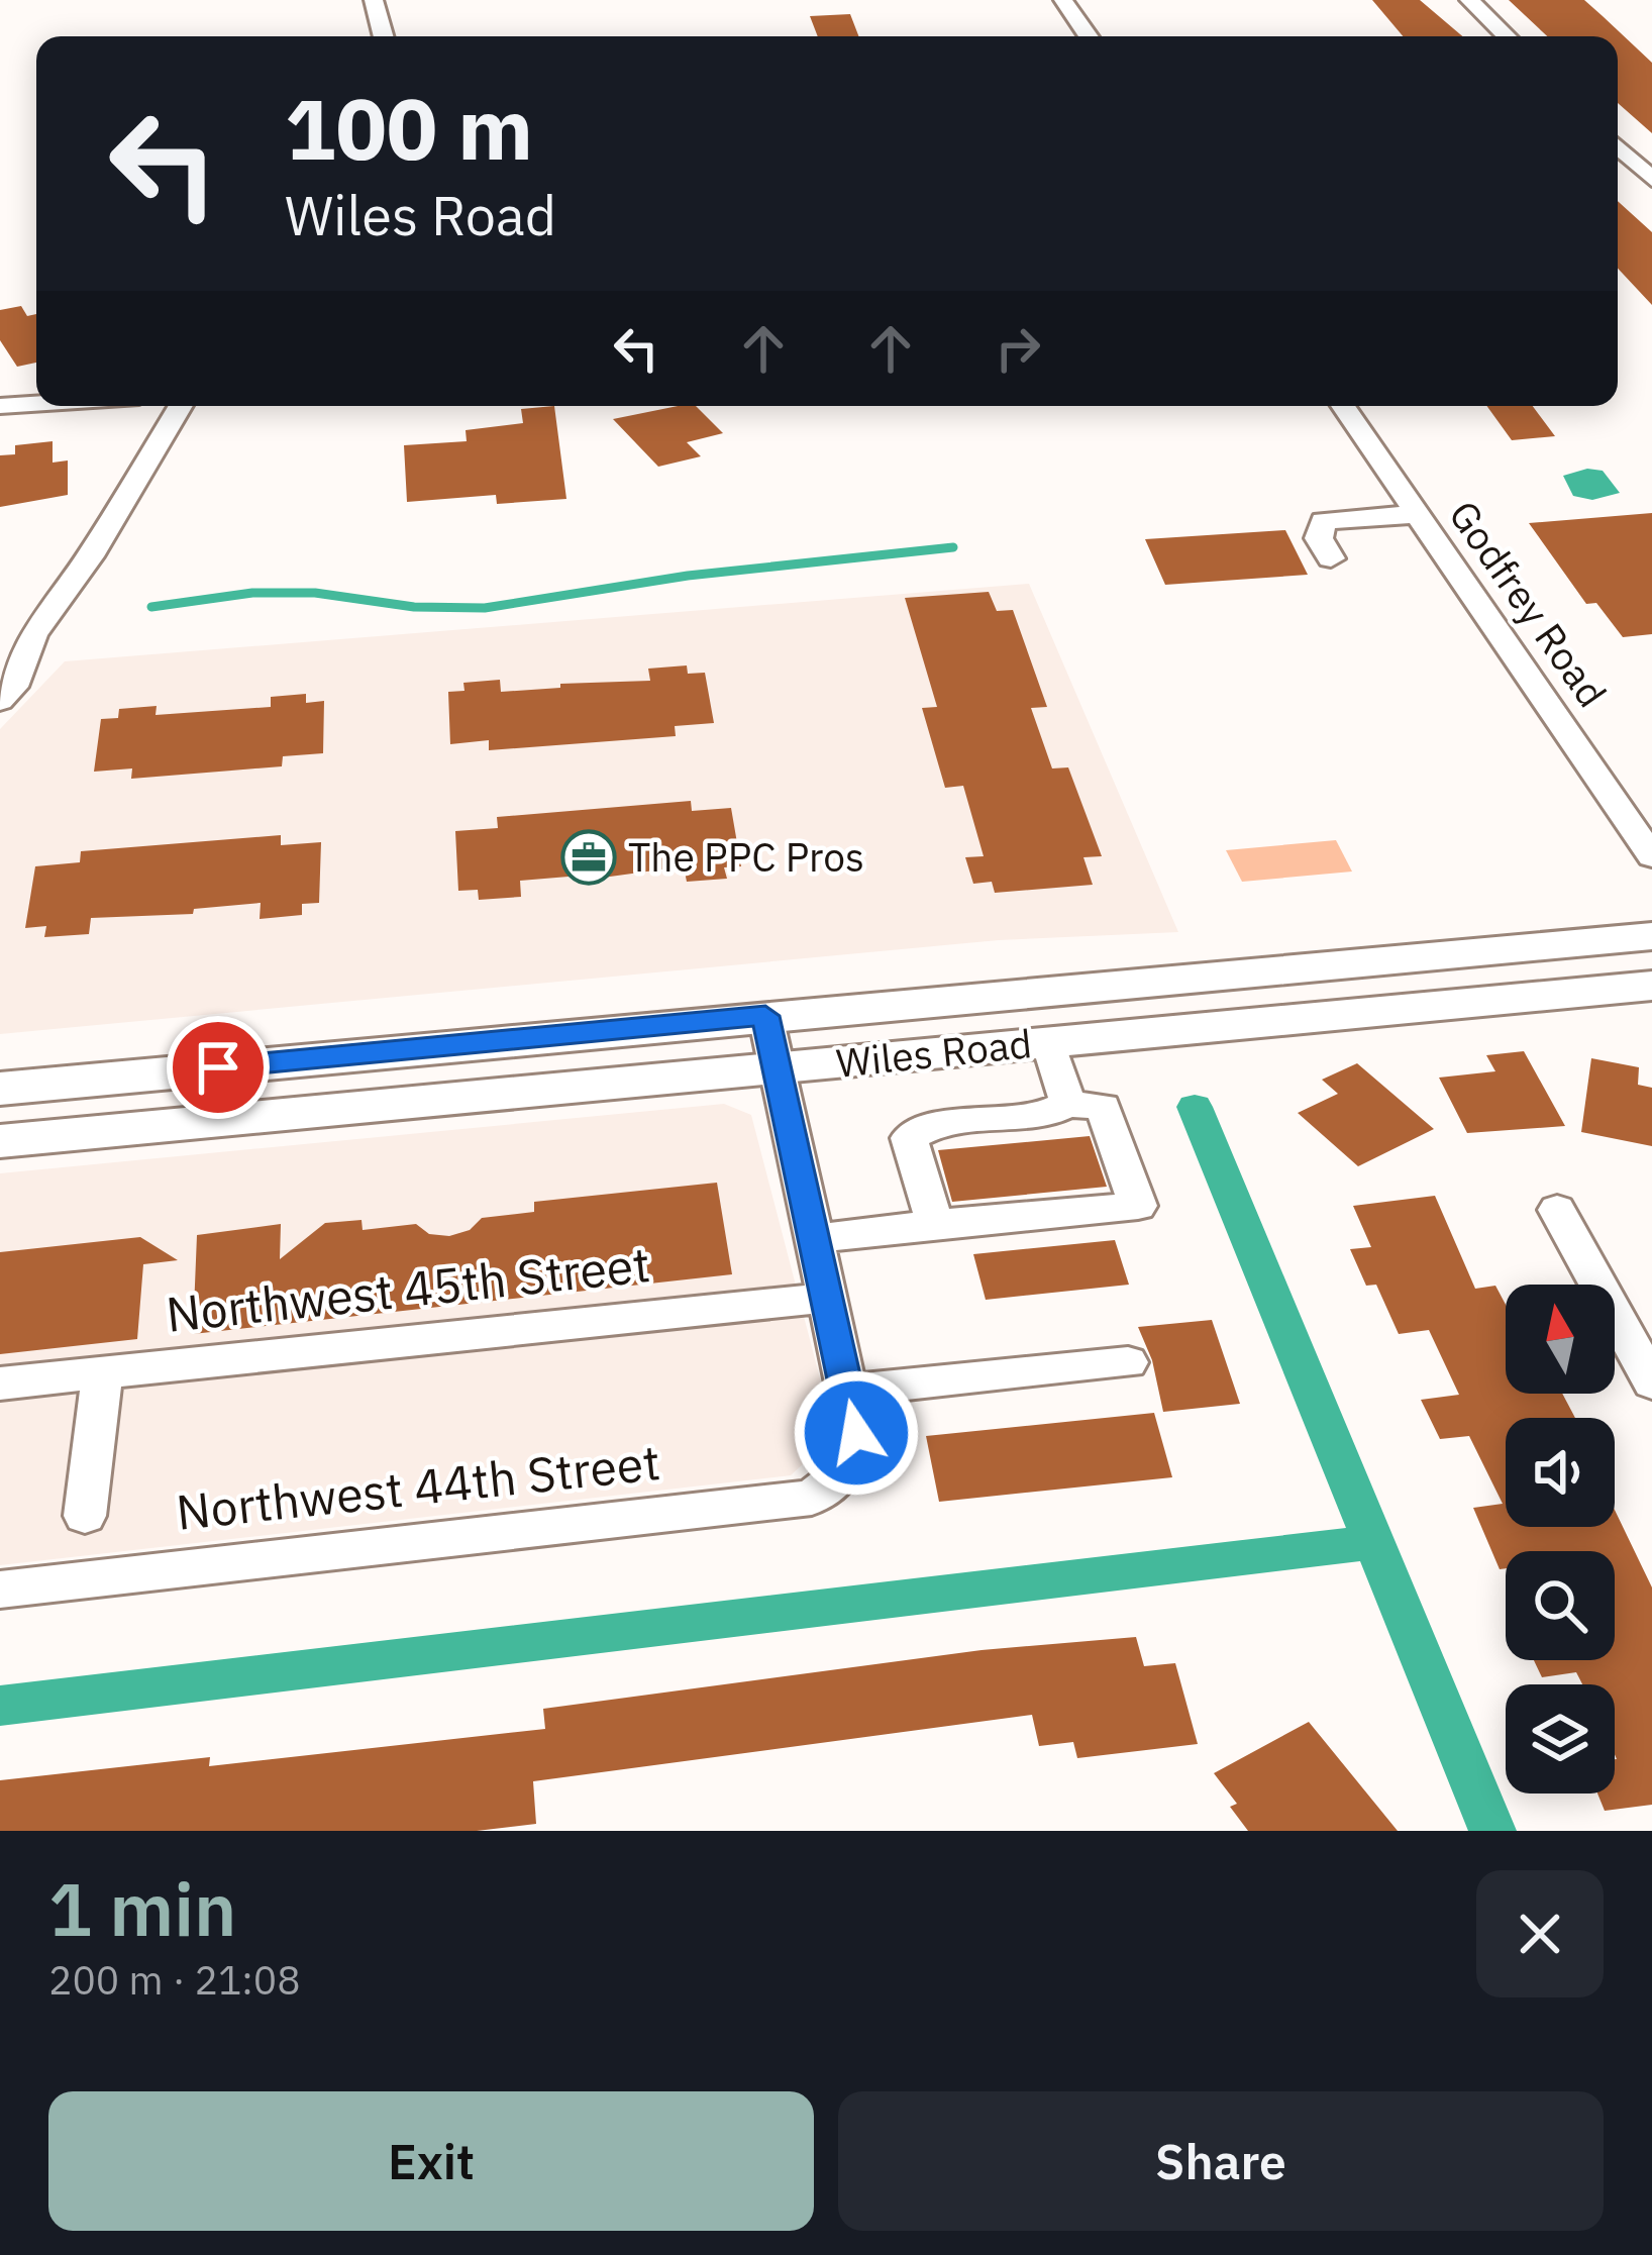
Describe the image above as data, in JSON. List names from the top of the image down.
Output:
{
  "streets": {
    "main road": ["Wiles Road"],
    "street": ["Godfrey Road", "Northwest 45th Street", "Northwest 44th Street"]
  },
  "places": {
    "office": ["The PPC Pros"]
  },
  "north": "top",
  "page": {
    "turn": ["100 m", "Wiles Road"],
    "heading": ["1 min", "200 m · 21:08"],
    "buttons": ["Exit", "Share"]
  }
}
